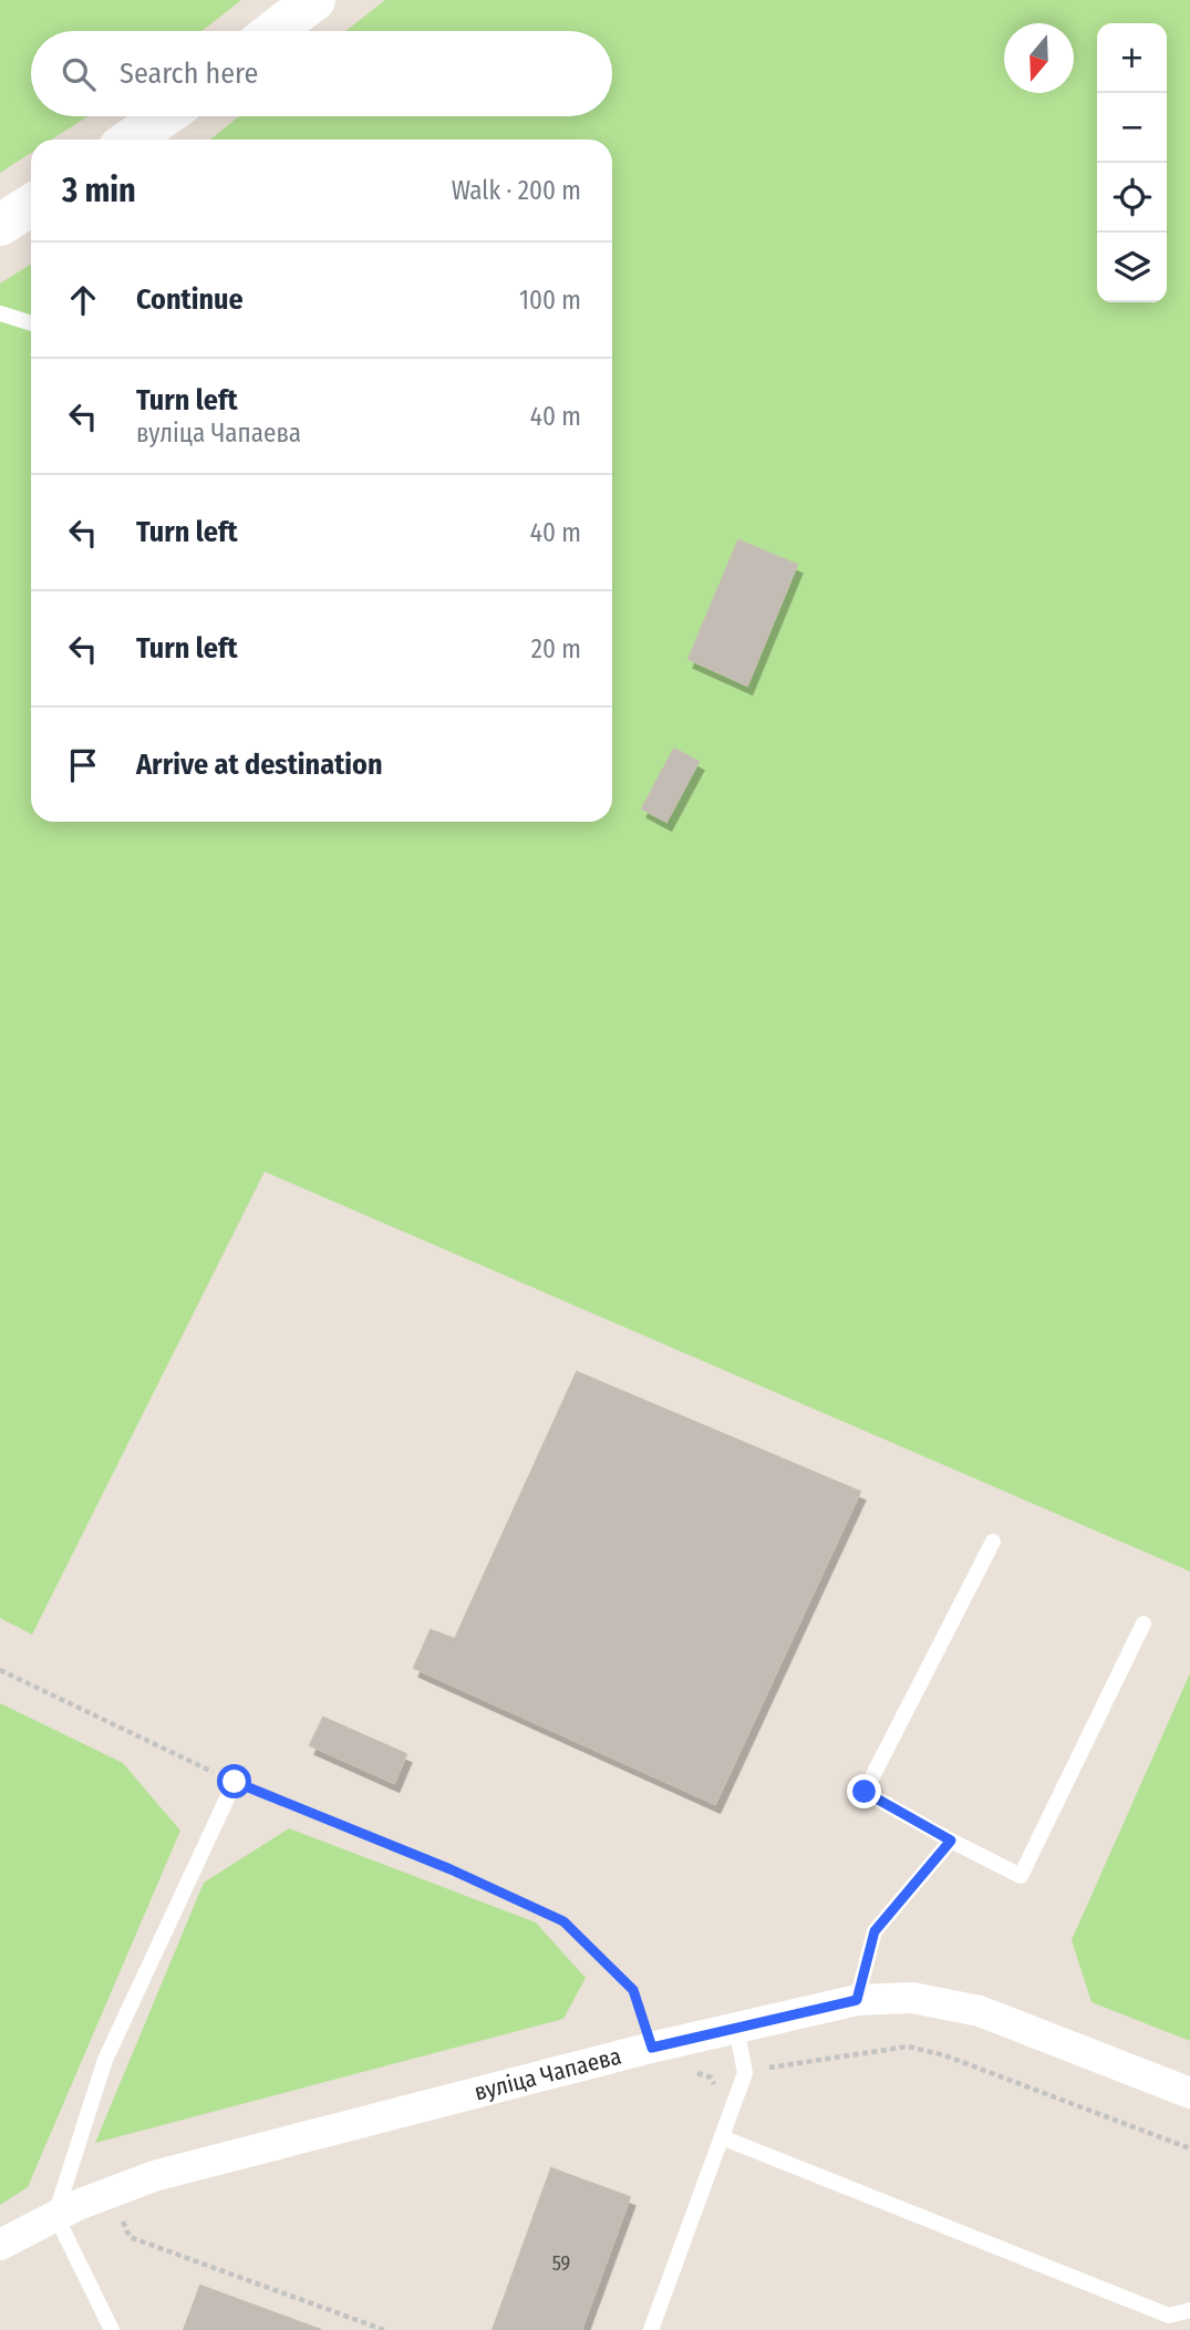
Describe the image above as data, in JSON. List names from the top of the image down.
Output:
{
  "streets": {
    "street": ["вуліца Чапаева"]
  },
  "house_numbers": ["59"],
  "north": "bottom",
  "page": {
    "map_buttons": ["+", "−"],
    "search": "Search here",
    "heading": ["3 min", "Walk · 200 m"],
    "list": [
      ["Continue", "100 m"],
      ["Turn left", "вуліца Чапаева", "40 m"],
      ["Turn left", "40 m"],
      ["Turn left", "20 m"],
      "Arrive at destination"
    ]
  }
}
